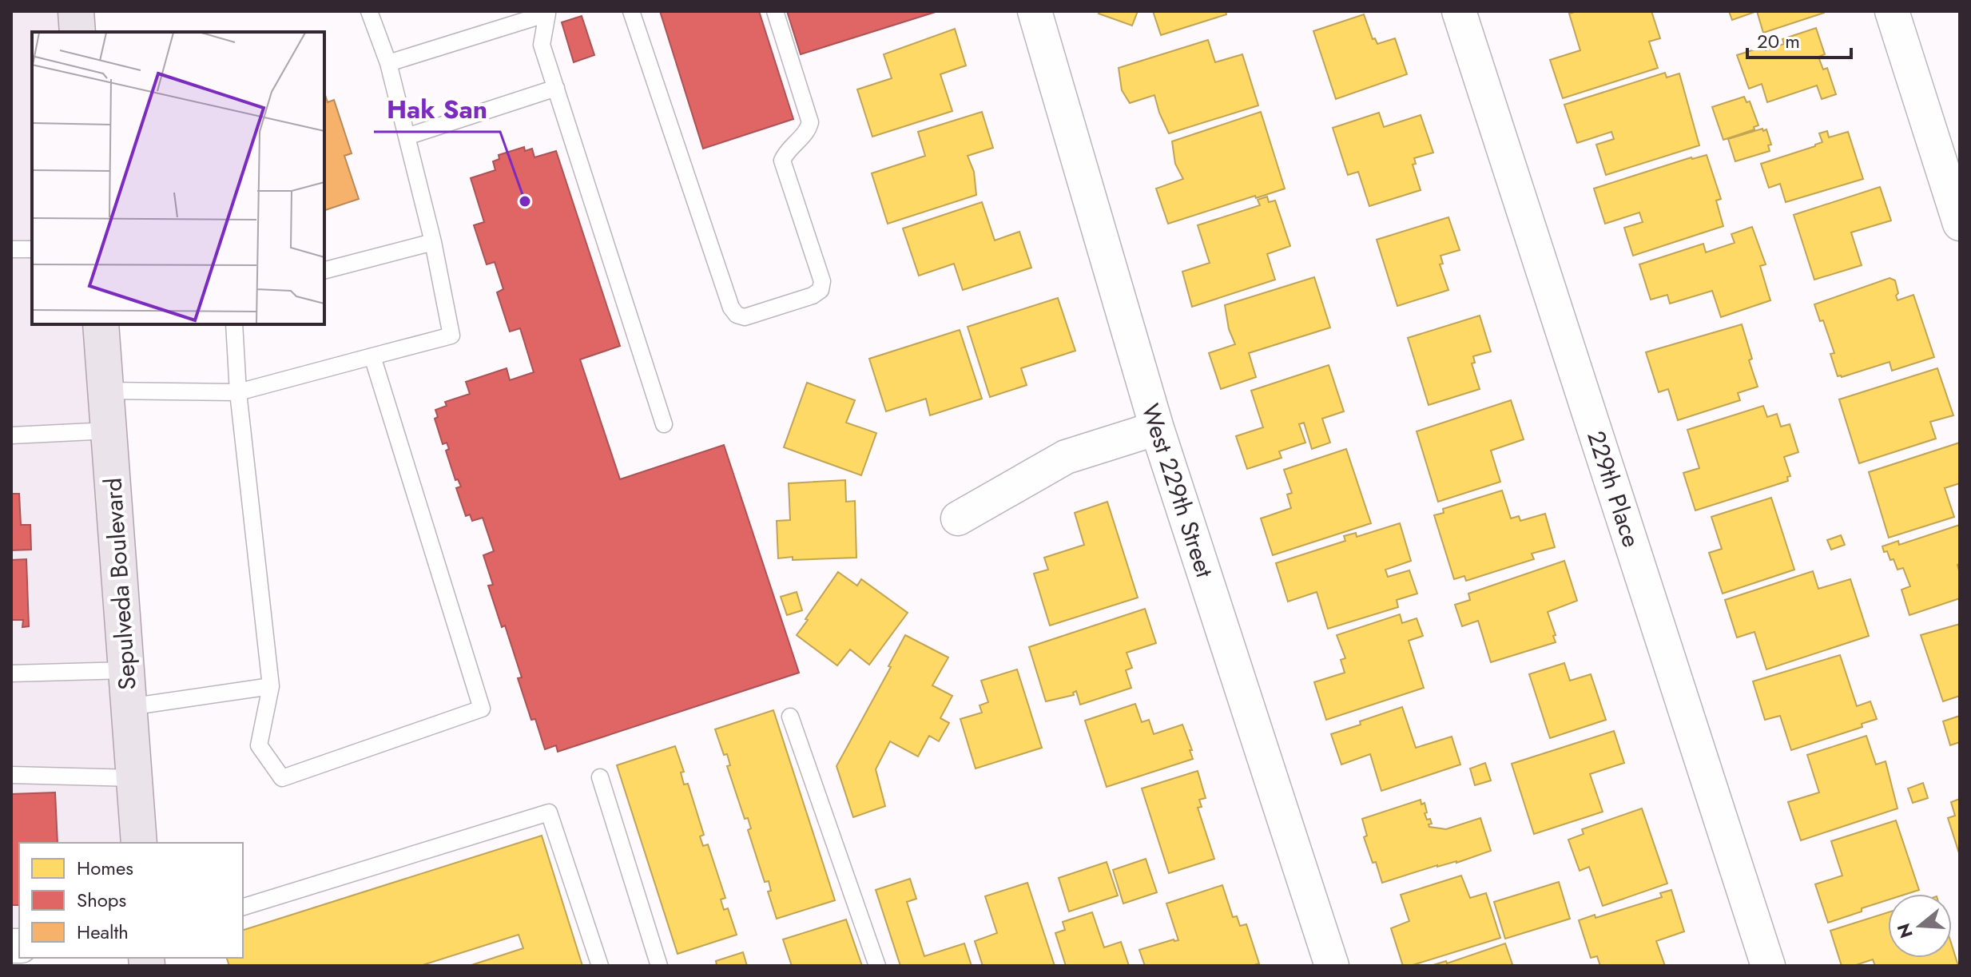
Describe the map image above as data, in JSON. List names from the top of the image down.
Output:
{
  "streets": {
    "main road": ["Sepulveda Boulevard"],
    "street": ["229th Place", "West 229th Street"]
  },
  "places": ["Hak San"],
  "legend": ["Homes", "Shops", "Health"],
  "scale_bar": "20 m",
  "north": "left"
}
